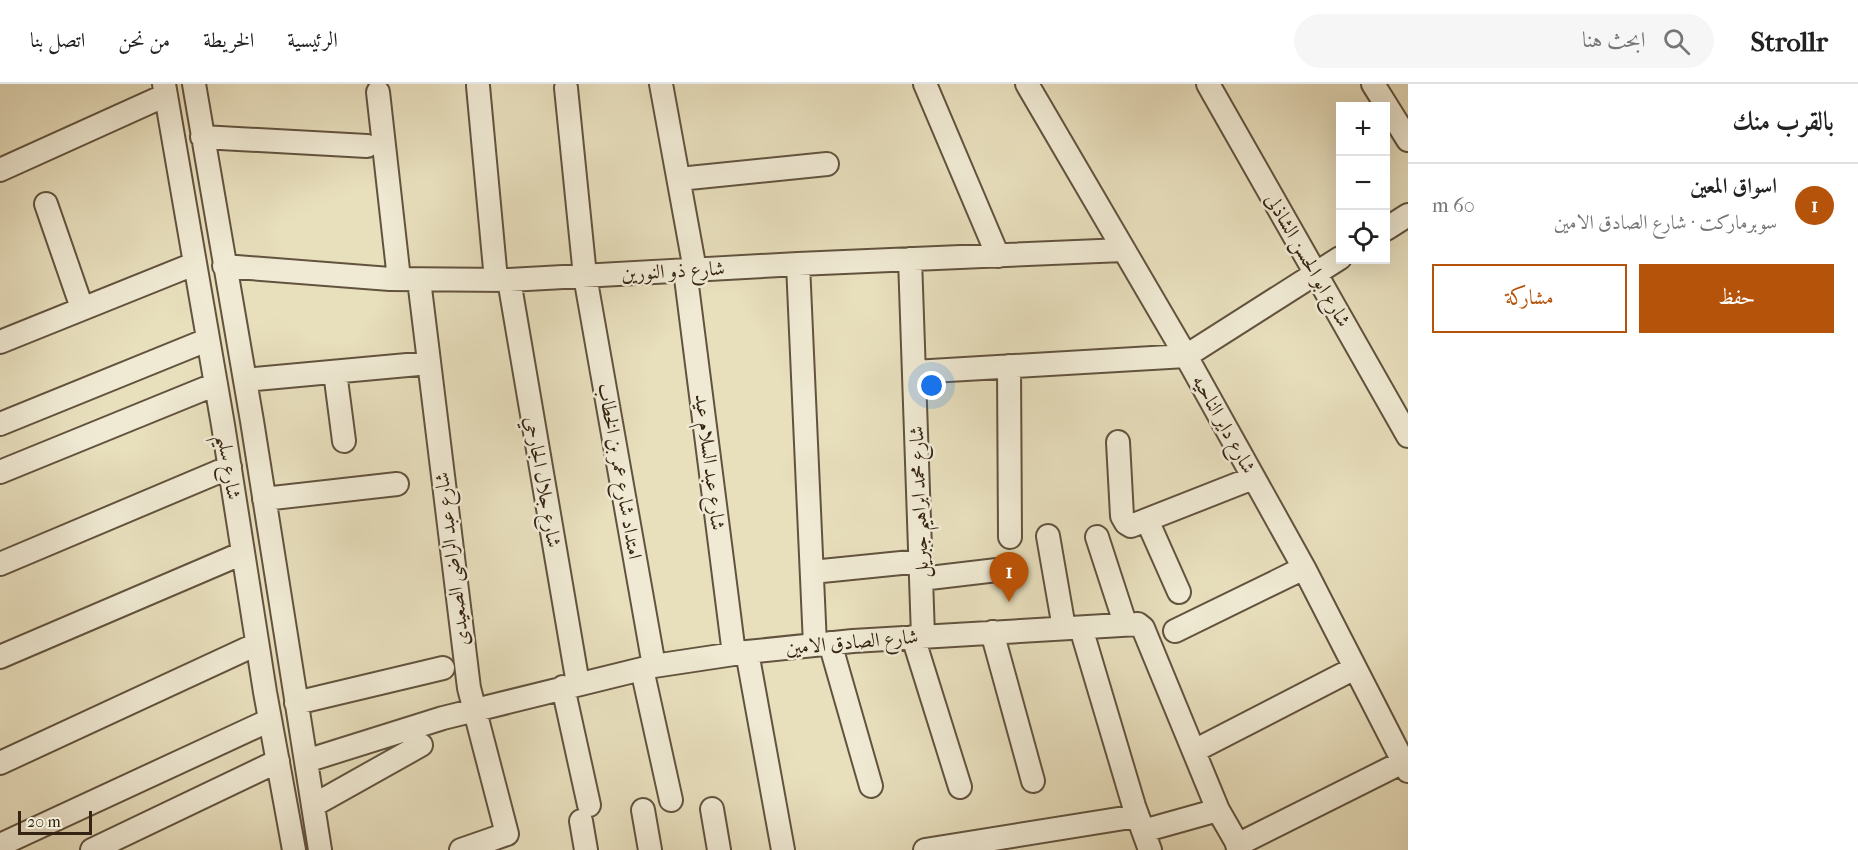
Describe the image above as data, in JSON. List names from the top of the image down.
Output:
{
  "streets": {
    "street": [
      "شارع ابو الحسن الشاذلى",
      "شارع ذو النورين",
      "شارع داير الناحيه",
      "شارع عبد السلام عيد",
      "شارع سليم",
      "امتداد شارع عمر بن الخطاب",
      "شارع جلال الجارحي",
      "شارع محمد ابراهيم جبريل",
      "شارع عبد الراضى الصعيدى",
      "شارع الصادق الامين"
    ]
  },
  "crossings": [
    ["شارع ذو النورين", "شارع داير الناحيه"],
    ["شارع ذو النورين", "شارع عبد السلام عيد"],
    ["شارع ذو النورين", "شارع سليم"],
    ["شارع ذو النورين", "امتداد شارع عمر بن الخطاب"],
    ["شارع ذو النورين", "شارع جلال الجارحي"],
    ["شارع ذو النورين", "شارع محمد ابراهيم جبريل"],
    ["شارع ذو النورين", "شارع عبد الراضى الصعيدى"],
    ["شارع عبد السلام عيد", "شارع الصادق الامين"],
    ["شارع سليم", "شارع الصادق الامين"],
    ["امتداد شارع عمر بن الخطاب", "شارع الصادق الامين"],
    ["شارع جلال الجارحي", "شارع الصادق الامين"],
    ["شارع محمد ابراهيم جبريل", "شارع الصادق الامين"],
    ["شارع عبد الراضى الصعيدى", "شارع الصادق الامين"]
  ],
  "scale_bar": "20 m",
  "page": {
    "header": "Strollr",
    "search": "ابحث هنا",
    "nav": [
      "الرئيسية",
      "الخريطة",
      "من نحن",
      "اتصل بنا"
    ],
    "heading": "بالقرب منك",
    "map_buttons": ["+", "−"],
    "list": [
      {
        "mark": "1",
        "name": "اسواق المعين",
        "note": "سوبرماركت · شارع الصادق الامين",
        "value": "60 m"
      }
    ],
    "buttons": ["حفظ", "مشاركة"],
    "pins": "1",
    "scale": "20 m"
  }
}
